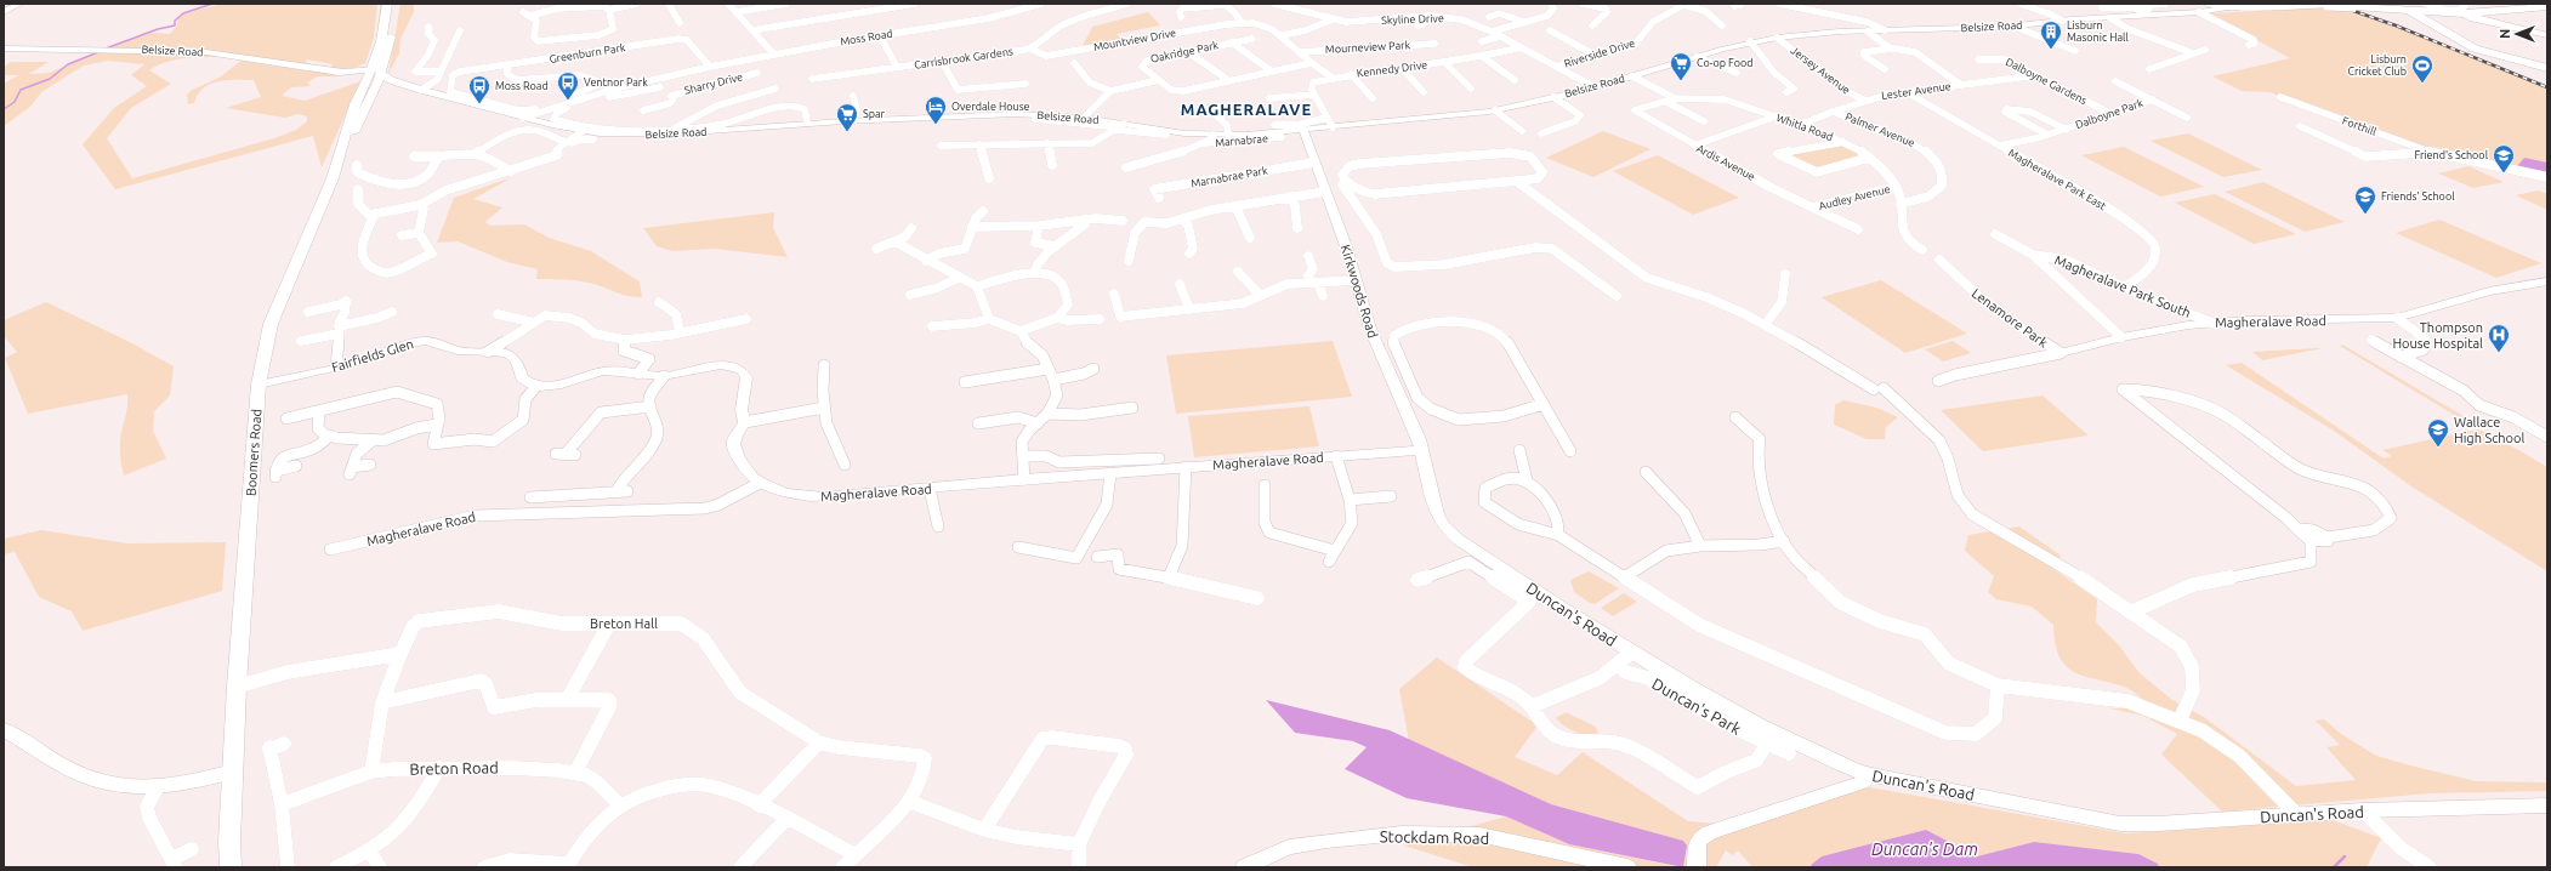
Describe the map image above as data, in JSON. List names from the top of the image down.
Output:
{
  "streets": {
    "main road": ["Boomers Road"],
    "street": [
      "Skyline Drive",
      "Belsize Road",
      "Moss Road",
      "Mountview Drive",
      "Mourneview Park",
      "Oakridge Park",
      "Greenburn Park",
      "Riverside Drive",
      "Carrisbrook Gardens",
      "Kennedy Drive",
      "Jersey Avenue",
      "Dalboyne Gardens",
      "Sharry Drive",
      "Lester Avenue",
      "Dalboyne Park",
      "Forthill",
      "Whitla Road",
      "Palmer Avenue",
      "Marnabrae",
      "Ardis Avenue",
      "Marnabrae Park",
      "Magheralave Park East",
      "Audley Avenue",
      "Magheralave Park South",
      "Kirkwoods Road",
      "Lenamore Park",
      "Magheralave Road",
      "Fairfields Glen",
      "Duncan's Road",
      "Breton Hall",
      "Duncan's Park",
      "Breton Road",
      "Stockdam Road"
    ]
  },
  "crossings": [
    ["Skyline Drive", "Belsize Road"],
    ["Skyline Drive", "Riverside Drive"],
    ["Skyline Drive", "Kennedy Drive"],
    ["Belsize Road", "Moss Road"],
    ["Belsize Road", "Jersey Avenue"],
    ["Belsize Road", "Whitla Road"],
    ["Belsize Road", "Marnabrae"],
    ["Belsize Road", "Kirkwoods Road"],
    ["Belsize Road", "Boomers Road"],
    ["Moss Road", "Greenburn Park"],
    ["Moss Road", "Carrisbrook Gardens"],
    ["Moss Road", "Sharry Drive"],
    ["Mountview Drive", "Mourneview Park"],
    ["Mountview Drive", "Carrisbrook Gardens"],
    ["Mountview Drive", "Kennedy Drive"],
    ["Jersey Avenue", "Lester Avenue"],
    ["Dalboyne Gardens", "Lester Avenue"],
    ["Dalboyne Gardens", "Dalboyne Park"],
    ["Lester Avenue", "Whitla Road"],
    ["Lester Avenue", "Palmer Avenue"],
    ["Lester Avenue", "Magheralave Park East"],
    ["Dalboyne Park", "Magheralave Park East"],
    ["Whitla Road", "Palmer Avenue"],
    ["Whitla Road", "Ardis Avenue"],
    ["Whitla Road", "Audley Avenue"],
    ["Ardis Avenue", "Audley Avenue"],
    ["Marnabrae Park", "Kirkwoods Road"],
    ["Magheralave Park East", "Magheralave Park South"],
    ["Magheralave Park South", "Magheralave Road"],
    ["Kirkwoods Road", "Magheralave Road"],
    ["Kirkwoods Road", "Duncan's Road"],
    ["Lenamore Park", "Magheralave Road"],
    ["Magheralave Road", "Duncan's Road"],
    ["Fairfields Glen", "Boomers Road"],
    ["Breton Hall", "Breton Road"]
  ],
  "districts": ["MAGHERALAVE"],
  "water": ["Duncan's Dam"],
  "places": {
    "building": ["Lisburn Masonic Hall"],
    "supermarket": ["Co-op Food", "Spar"],
    "sports": ["Lisburn Cricket Club"],
    "bus stop": ["Ventnor Park", "Moss Road"],
    "hotel": ["Overdale House"],
    "school or university": ["Friend's School", "Friends' School", "Wallace High School"],
    "hospital": ["Thompson House Hospital"]
  },
  "north": "left"
}
